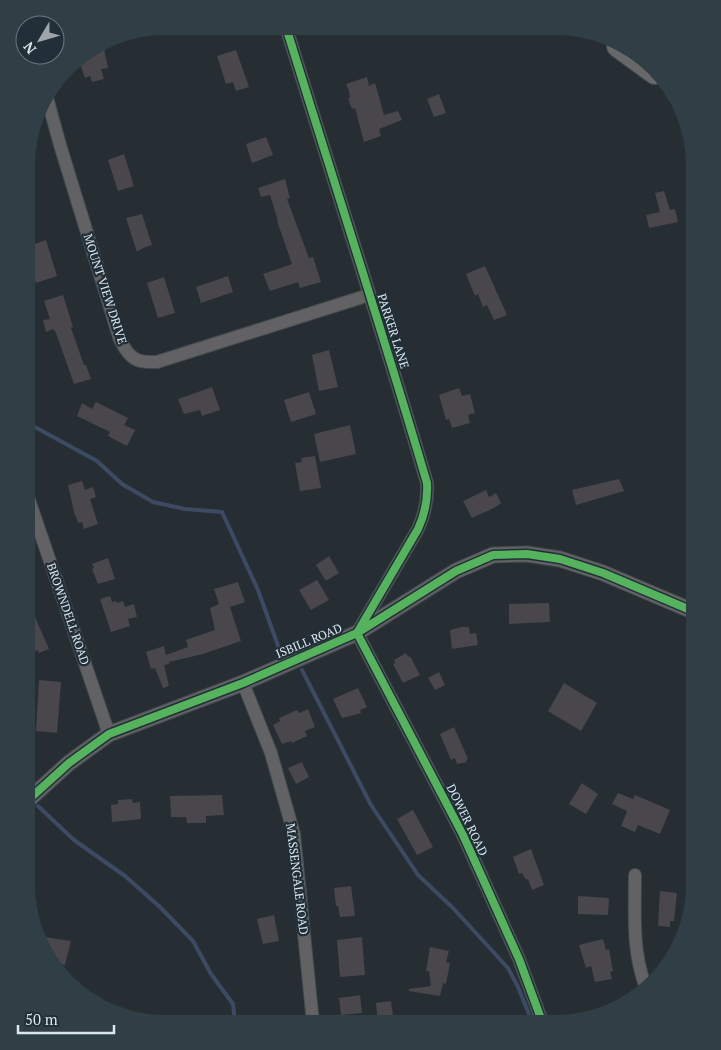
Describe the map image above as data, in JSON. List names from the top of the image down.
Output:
{
  "streets": {
    "street": [
      "MOUNT VIEW DRIVE",
      "PARKER LANE",
      "BROWNDELL ROAD",
      "ISBILL ROAD",
      "DOWER ROAD",
      "MASSENGALE ROAD"
    ]
  },
  "crossings": [
    ["MOUNT VIEW DRIVE", "PARKER LANE"],
    ["PARKER LANE", "ISBILL ROAD"],
    ["PARKER LANE", "DOWER ROAD"],
    ["BROWNDELL ROAD", "ISBILL ROAD"],
    ["ISBILL ROAD", "DOWER ROAD"],
    ["ISBILL ROAD", "MASSENGALE ROAD"]
  ],
  "scale_bar": "50 m",
  "north": "bottom left"
}
